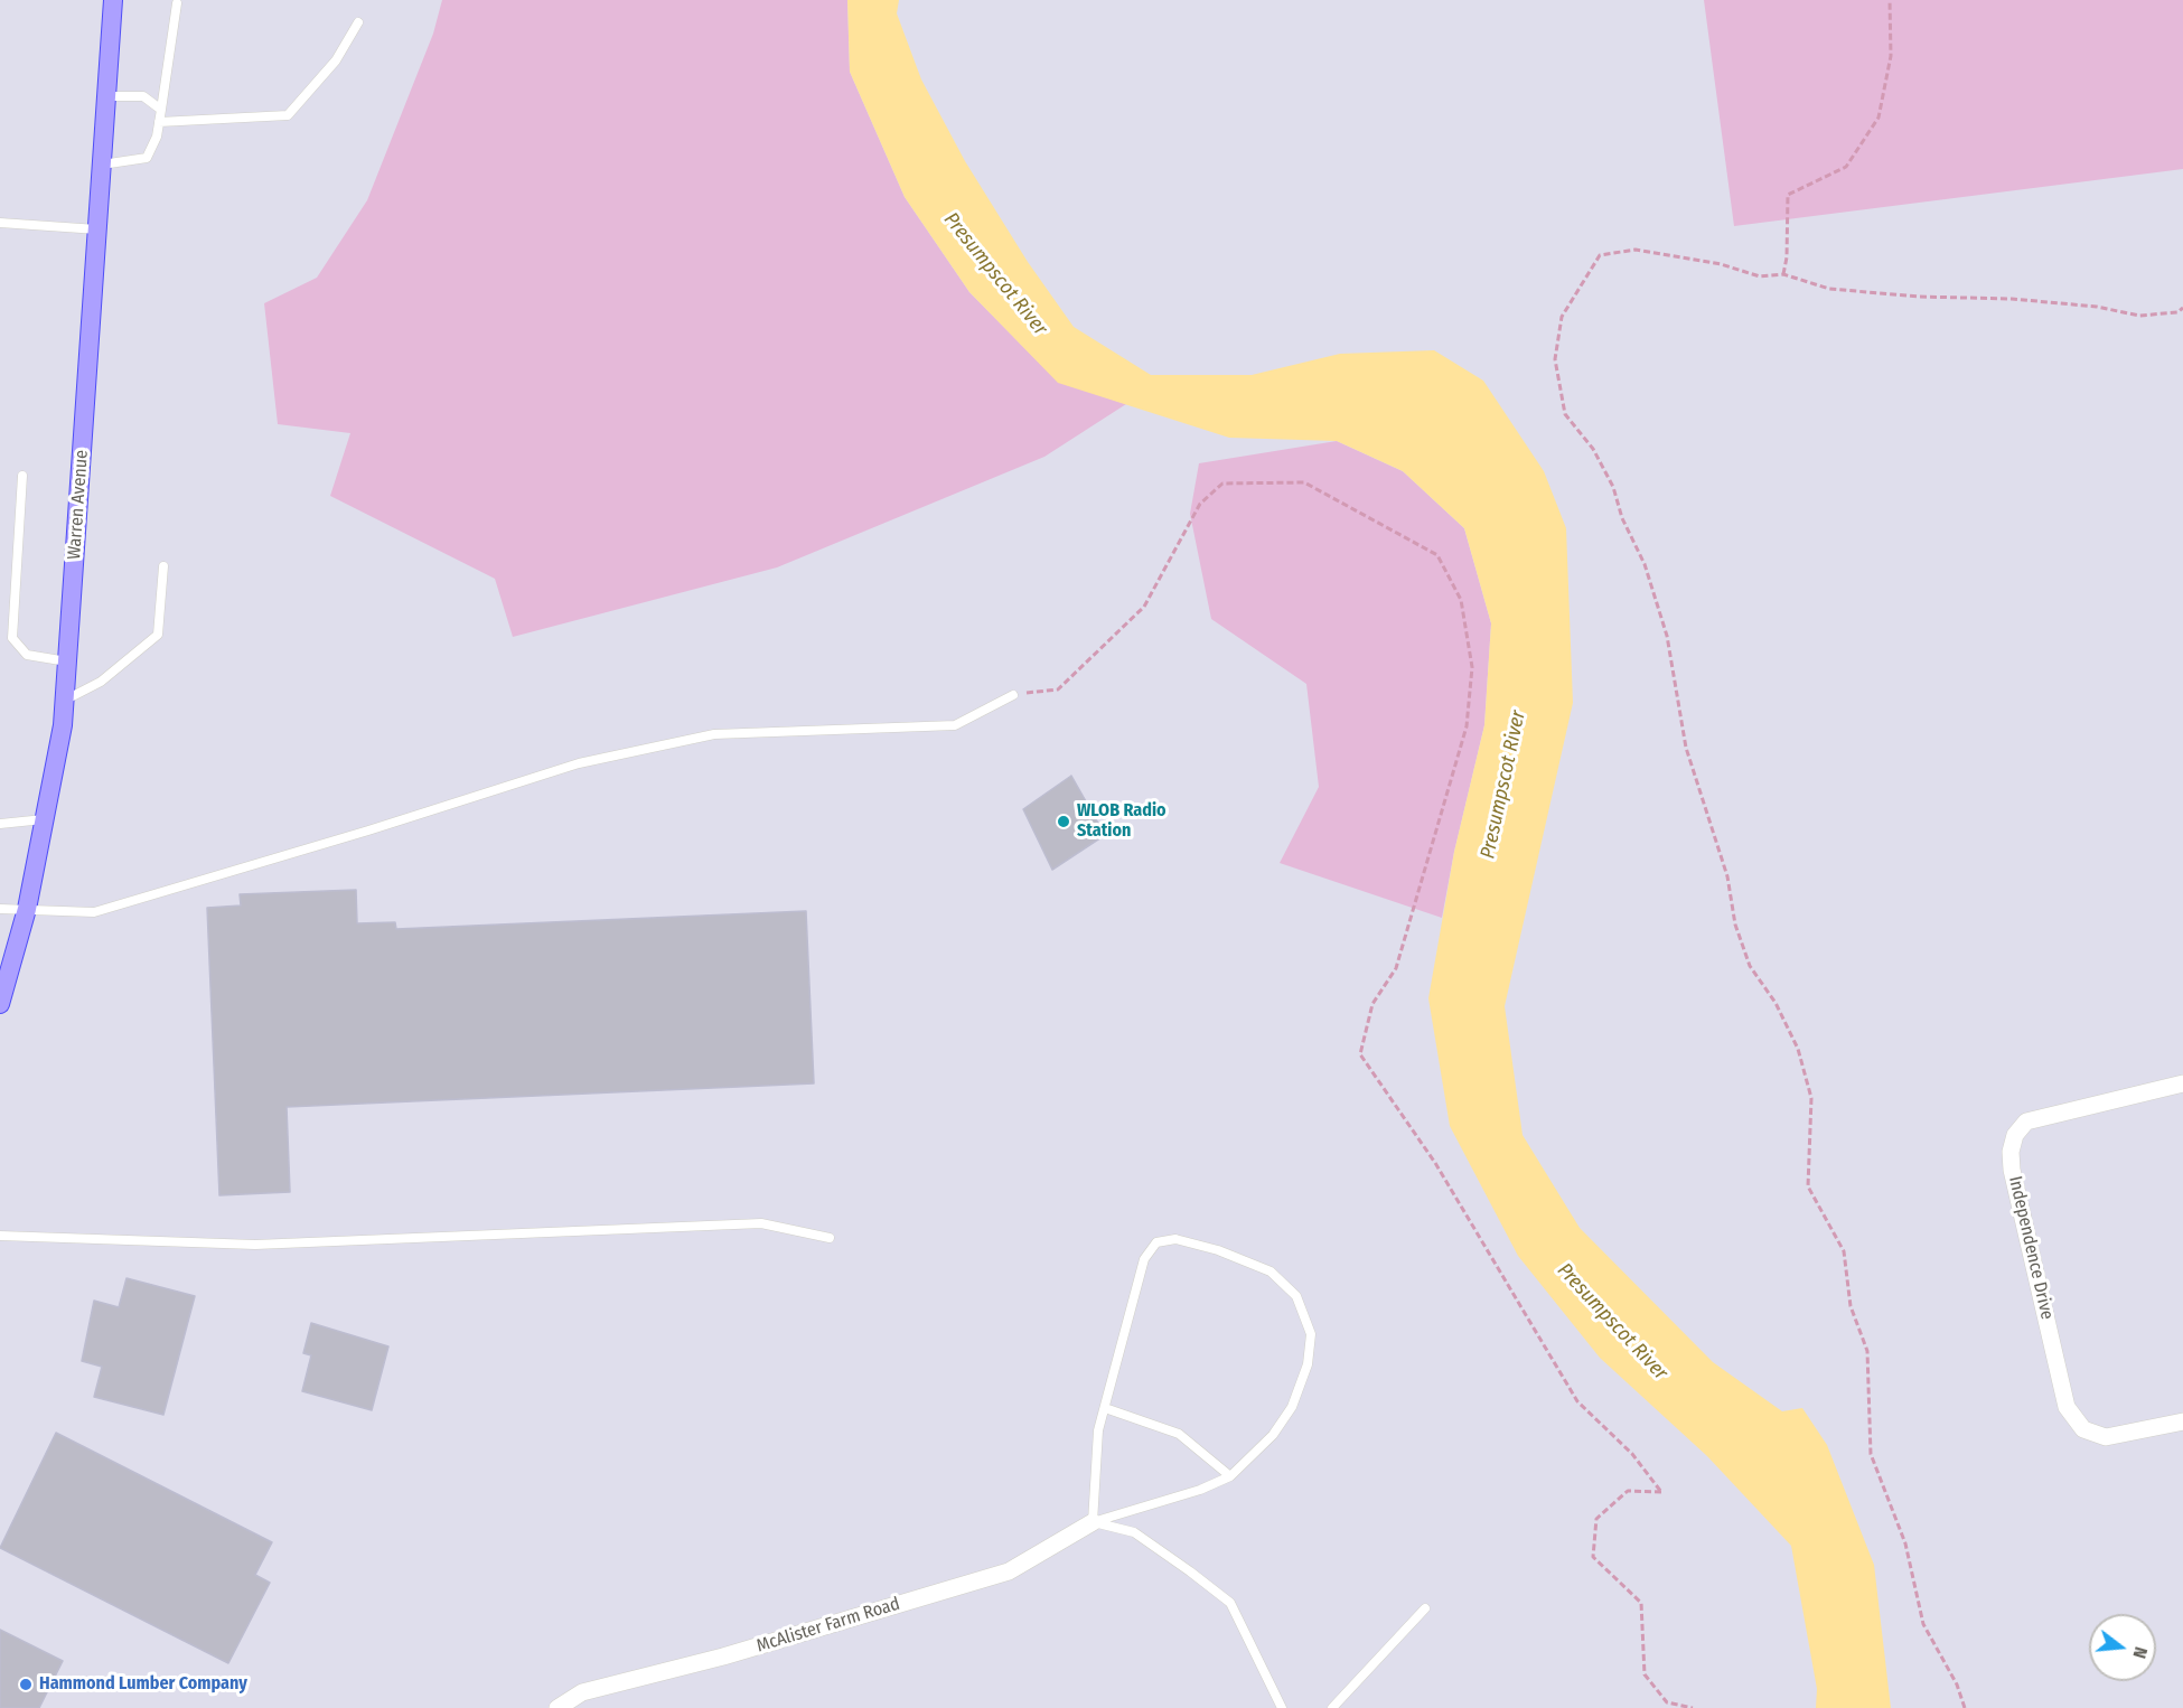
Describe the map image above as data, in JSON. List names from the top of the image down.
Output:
{
  "streets": {
    "main road": ["Warren Avenue"],
    "street": ["Independence Drive", "McAlister Farm Road"]
  },
  "water": ["Presumpscot River"],
  "places": ["WLOB Radio Station", "Hammond Lumber Company"],
  "north": "right"
}
